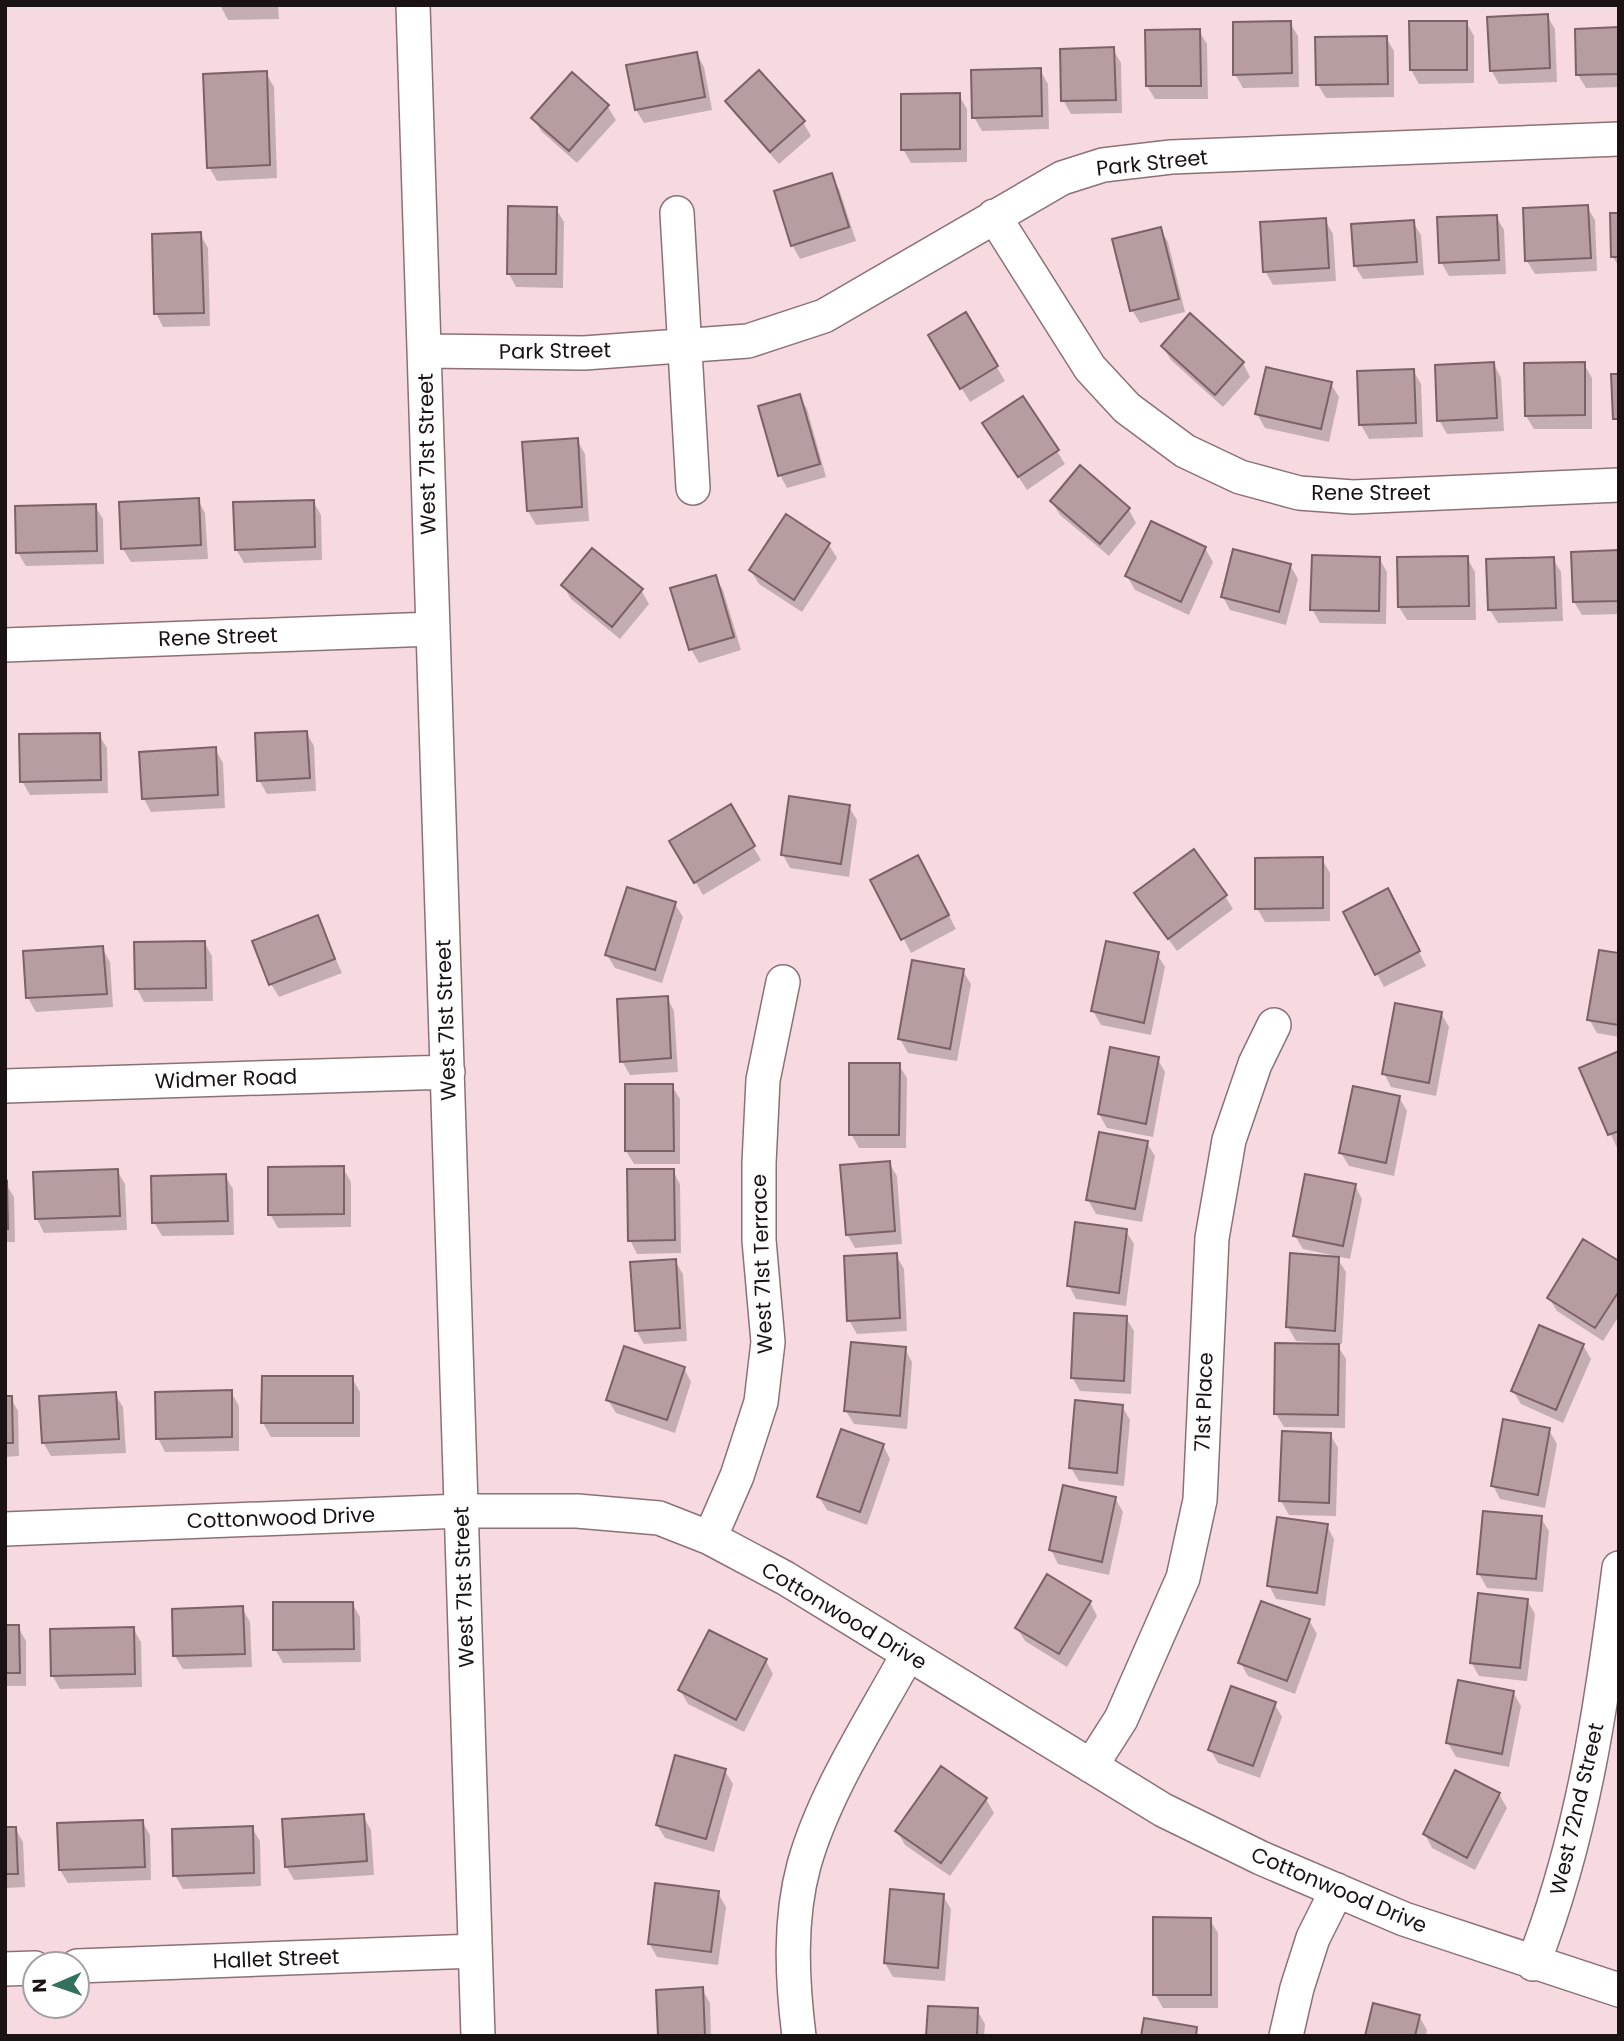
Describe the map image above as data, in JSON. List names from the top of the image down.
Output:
{
  "streets": {
    "street": [
      "Park Street",
      "West 71st Street",
      "Rene Street",
      "Widmer Road",
      "West 71st Terrace",
      "71st Place",
      "Cottonwood Drive",
      "West 72nd Street",
      "Hallet Street"
    ]
  },
  "crossings": [
    ["Park Street", "West 71st Street"],
    ["Park Street", "Rene Street"],
    ["West 71st Street", "Rene Street"],
    ["West 71st Street", "Widmer Road"],
    ["West 71st Street", "Cottonwood Drive"],
    ["West 71st Street", "Hallet Street"],
    ["West 71st Terrace", "Cottonwood Drive"],
    ["71st Place", "Cottonwood Drive"],
    ["Cottonwood Drive", "West 72nd Street"]
  ],
  "north": "left"
}
